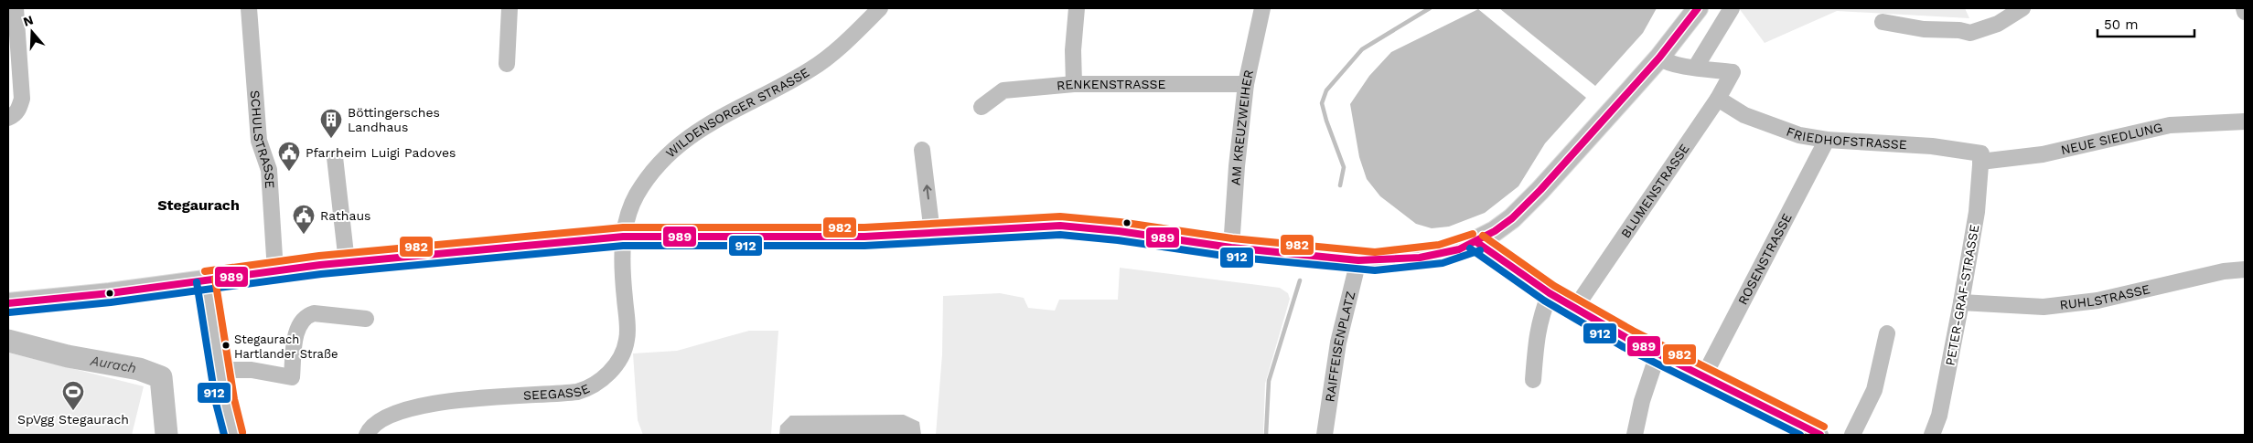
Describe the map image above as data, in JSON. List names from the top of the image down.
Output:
{
  "streets": {
    "street": [
      "RENKENSTRASSE",
      "WILDENSORGER STRASSE",
      "AM KREUZWEIHER",
      "FRIEDHOFSTRASSE",
      "NEUE SIEDLUNG",
      "SCHULSTRASSE",
      "BLUMENSTRASSE",
      "ROSENSTRASSE",
      "PETER-GRAF-STRASSE",
      "RUHLSTRASSE",
      "RAIFFEISENPLATZ",
      "SEEGASSE"
    ]
  },
  "crossings": [
    ["RENKENSTRASSE", "AM KREUZWEIHER"],
    ["WILDENSORGER STRASSE", "SEEGASSE"],
    ["FRIEDHOFSTRASSE", "NEUE SIEDLUNG"],
    ["FRIEDHOFSTRASSE", "BLUMENSTRASSE"],
    ["FRIEDHOFSTRASSE", "ROSENSTRASSE"],
    ["FRIEDHOFSTRASSE", "PETER-GRAF-STRASSE"],
    ["NEUE SIEDLUNG", "PETER-GRAF-STRASSE"],
    ["PETER-GRAF-STRASSE", "RUHLSTRASSE"]
  ],
  "districts": ["Stegaurach"],
  "water": ["Aurach"],
  "places": {
    "building": ["Böttingersches Landhaus"],
    "public building": ["Pfarrheim Luigi Padoves", "Rathaus"],
    "other": ["Stegaurach Hartlander Straße"],
    "sports": ["SpVgg Stegaurach"]
  },
  "lines": ["transit line 989", "transit line 982", "transit line 912"],
  "scale_bar": "50 m",
  "north": "top"
}
